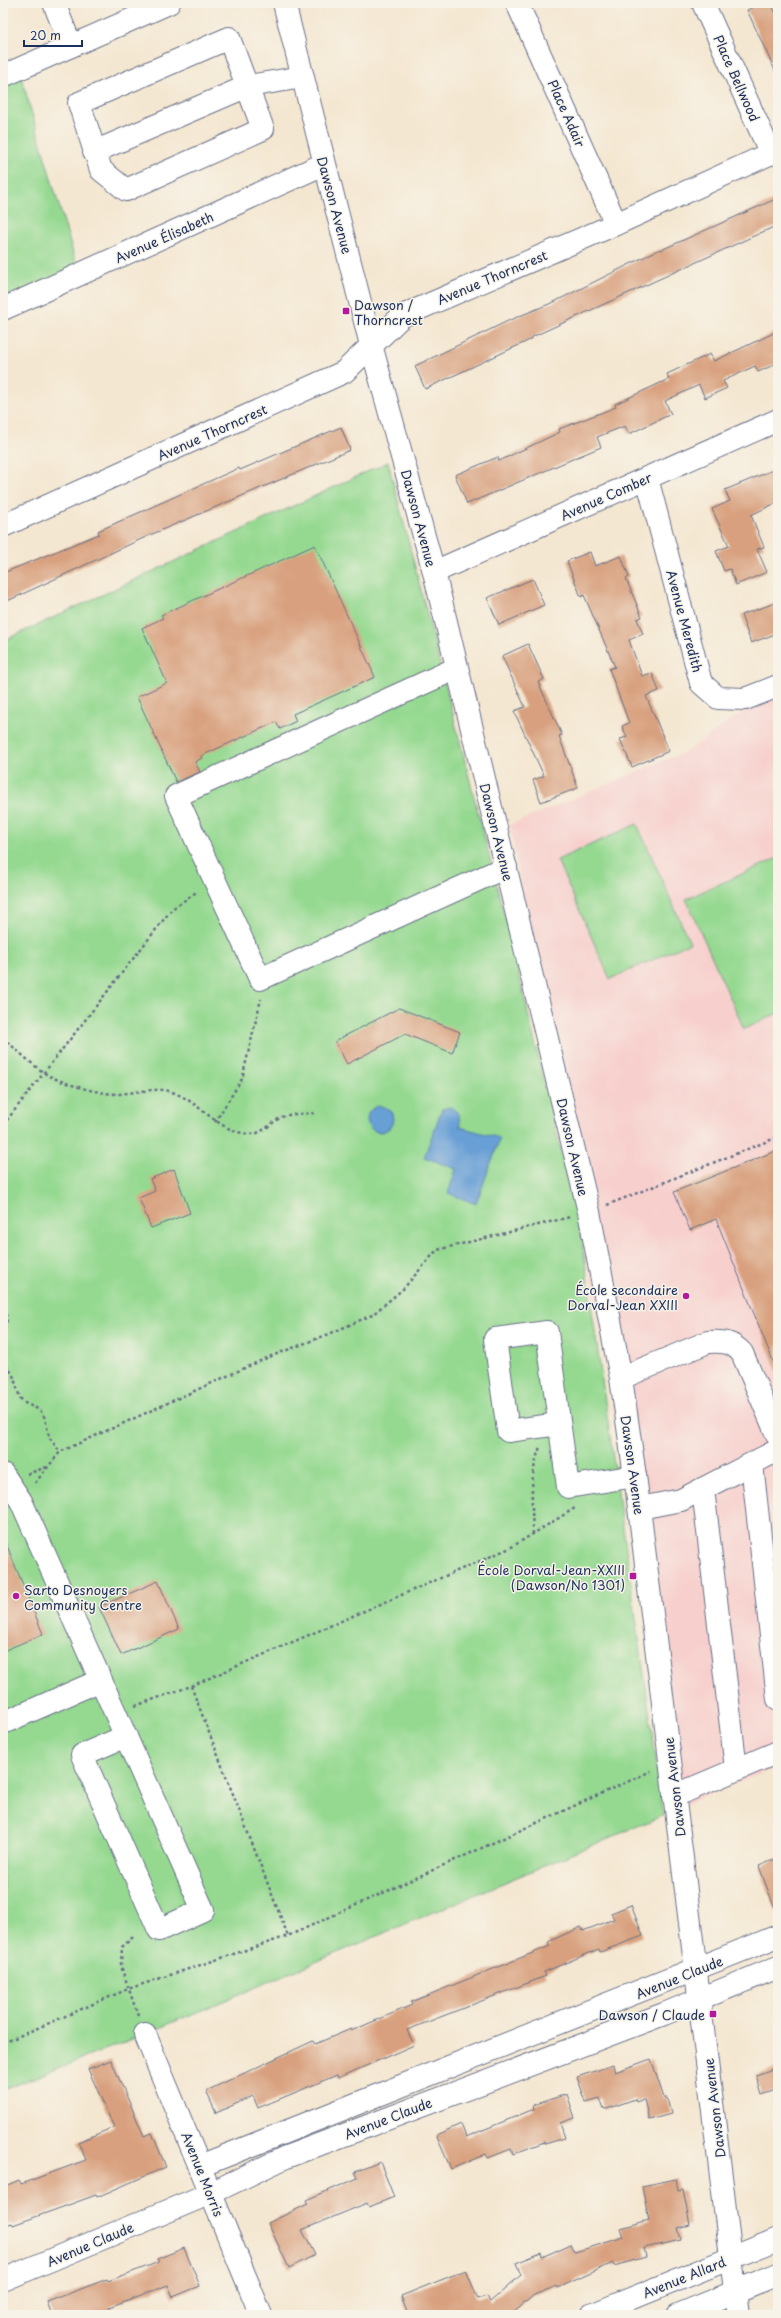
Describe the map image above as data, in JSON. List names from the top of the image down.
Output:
{
  "streets": {
    "street": [
      "Place Bellwood",
      "Place Adair",
      "Dawson Avenue",
      "Avenue Élisabeth",
      "Avenue Thorncrest",
      "Avenue Comber",
      "Avenue Meredith",
      "Avenue Claude",
      "Avenue Morris",
      "Avenue Allard"
    ]
  },
  "crossings": [
    ["Place Bellwood", "Avenue Thorncrest"],
    ["Place Adair", "Avenue Thorncrest"],
    ["Dawson Avenue", "Avenue Élisabeth"],
    ["Dawson Avenue", "Avenue Thorncrest"],
    ["Dawson Avenue", "Avenue Comber"],
    ["Dawson Avenue", "Avenue Claude"],
    ["Dawson Avenue", "Avenue Allard"],
    ["Avenue Comber", "Avenue Meredith"],
    ["Avenue Claude", "Avenue Morris"]
  ],
  "places": {
    "transit": ["Dawson / Thorncrest", "École Dorval-Jean-XXIII (Dawson/No 1301)", "Dawson / Claude"],
    "other": ["École secondaire Dorval-Jean XXIII", "Sarto Desnoyers Community Centre"]
  },
  "scale_bar": "20 m"
}
